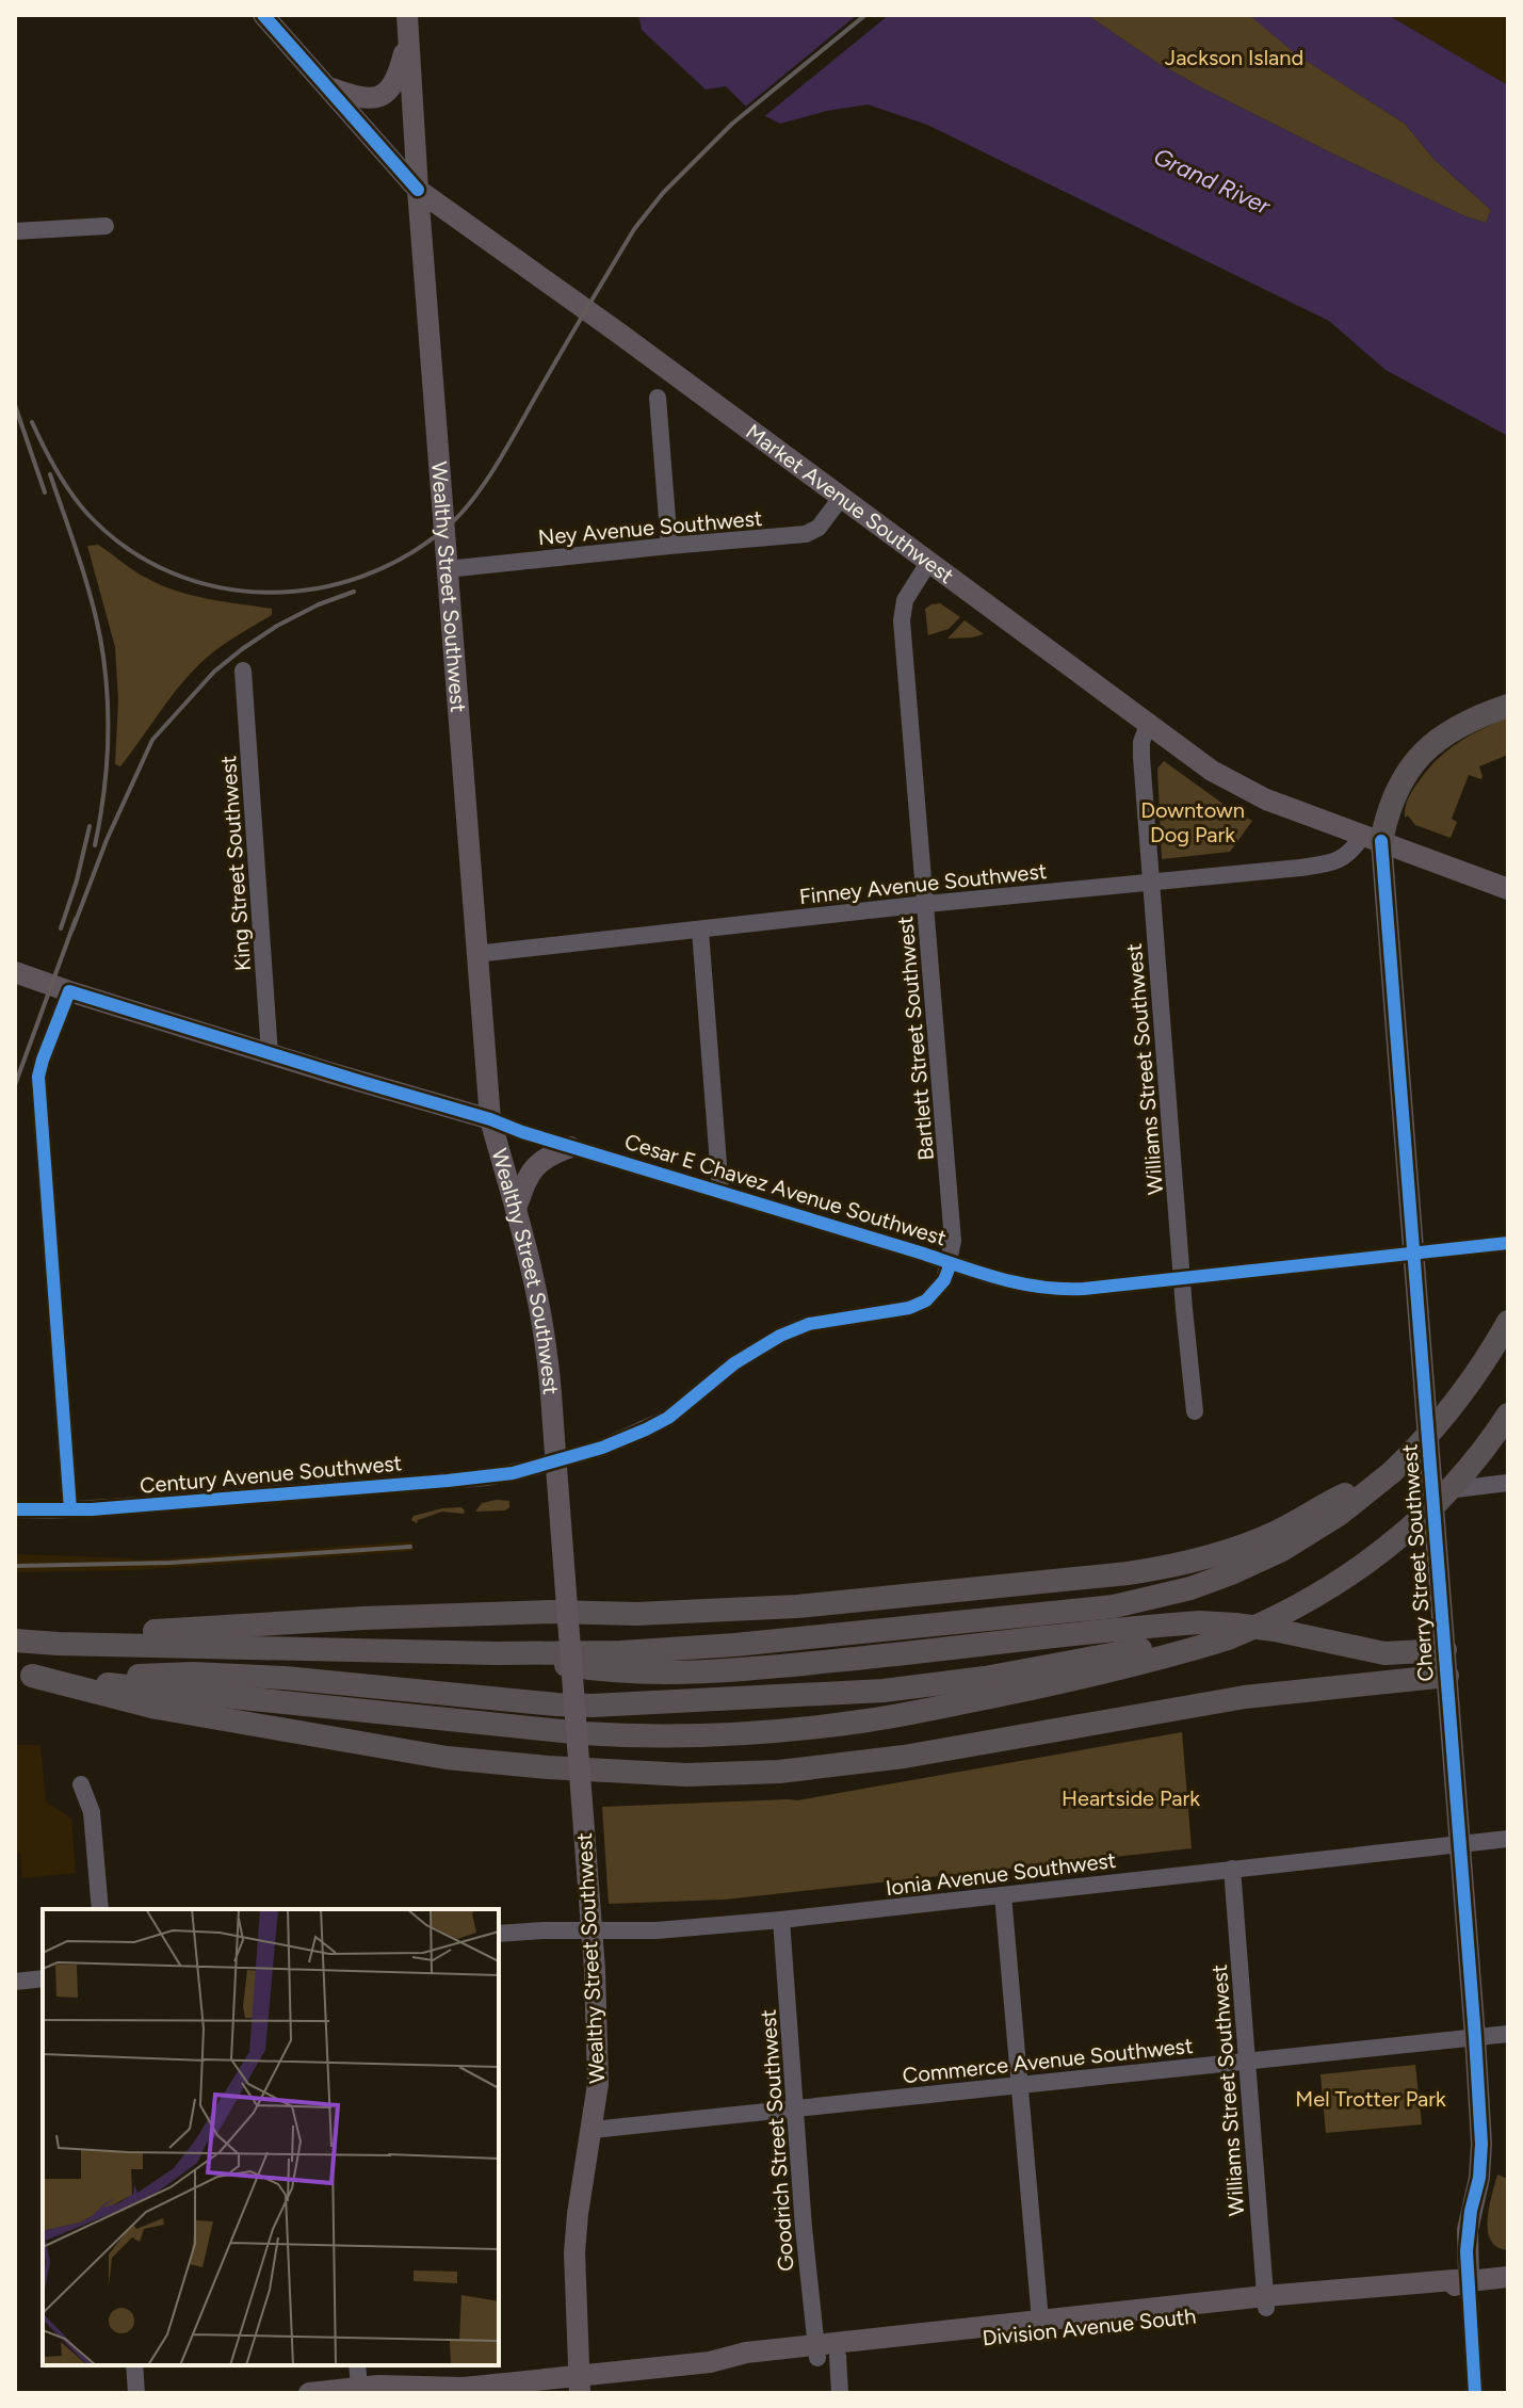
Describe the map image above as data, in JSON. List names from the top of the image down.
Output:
{
  "streets": {
    "main road": [
      "Market Avenue Southwest",
      "Wealthy Street Southwest",
      "Cesar E Chavez Avenue Southwest",
      "Cherry Street Southwest",
      "Division Avenue South"
    ],
    "street": [
      "Ney Avenue Southwest",
      "King Street Southwest",
      "Finney Avenue Southwest",
      "Bartlett Street Southwest",
      "Williams Street Southwest",
      "Century Avenue Southwest",
      "Ionia Avenue Southwest",
      "Commerce Avenue Southwest",
      "Goodrich Street Southwest"
    ]
  },
  "crossings": [
    ["Market Avenue Southwest", "Ney Avenue Southwest"],
    ["Market Avenue Southwest", "Wealthy Street Southwest"],
    ["Market Avenue Southwest", "Finney Avenue Southwest"],
    ["Market Avenue Southwest", "Bartlett Street Southwest"],
    ["Market Avenue Southwest", "Williams Street Southwest"],
    ["Market Avenue Southwest", "Cherry Street Southwest"],
    ["Ney Avenue Southwest", "Wealthy Street Southwest"],
    ["Wealthy Street Southwest", "Finney Avenue Southwest"],
    ["Wealthy Street Southwest", "Cesar E Chavez Avenue Southwest"],
    ["Wealthy Street Southwest", "Commerce Avenue Southwest"],
    ["Wealthy Street Southwest", "Division Avenue South"],
    ["King Street Southwest", "Cesar E Chavez Avenue Southwest"],
    ["Finney Avenue Southwest", "Bartlett Street Southwest"],
    ["Finney Avenue Southwest", "Williams Street Southwest"],
    ["Finney Avenue Southwest", "Cherry Street Southwest"],
    ["Bartlett Street Southwest", "Cesar E Chavez Avenue Southwest"],
    ["Bartlett Street Southwest", "Century Avenue Southwest"],
    ["Williams Street Southwest", "Cesar E Chavez Avenue Southwest"],
    ["Williams Street Southwest", "Ionia Avenue Southwest"],
    ["Williams Street Southwest", "Commerce Avenue Southwest"],
    ["Williams Street Southwest", "Division Avenue South"],
    ["Cesar E Chavez Avenue Southwest", "Century Avenue Southwest"],
    ["Cesar E Chavez Avenue Southwest", "Cherry Street Southwest"],
    ["Cherry Street Southwest", "Ionia Avenue Southwest"],
    ["Cherry Street Southwest", "Commerce Avenue Southwest"],
    ["Cherry Street Southwest", "Division Avenue South"],
    ["Ionia Avenue Southwest", "Goodrich Street Southwest"],
    ["Commerce Avenue Southwest", "Goodrich Street Southwest"],
    ["Goodrich Street Southwest", "Division Avenue South"]
  ],
  "water": ["Grand River"],
  "parks": [
    "Jackson Island",
    "Downtown Dog Park",
    "Heartside Park",
    "Mel Trotter Park"
  ]
}
